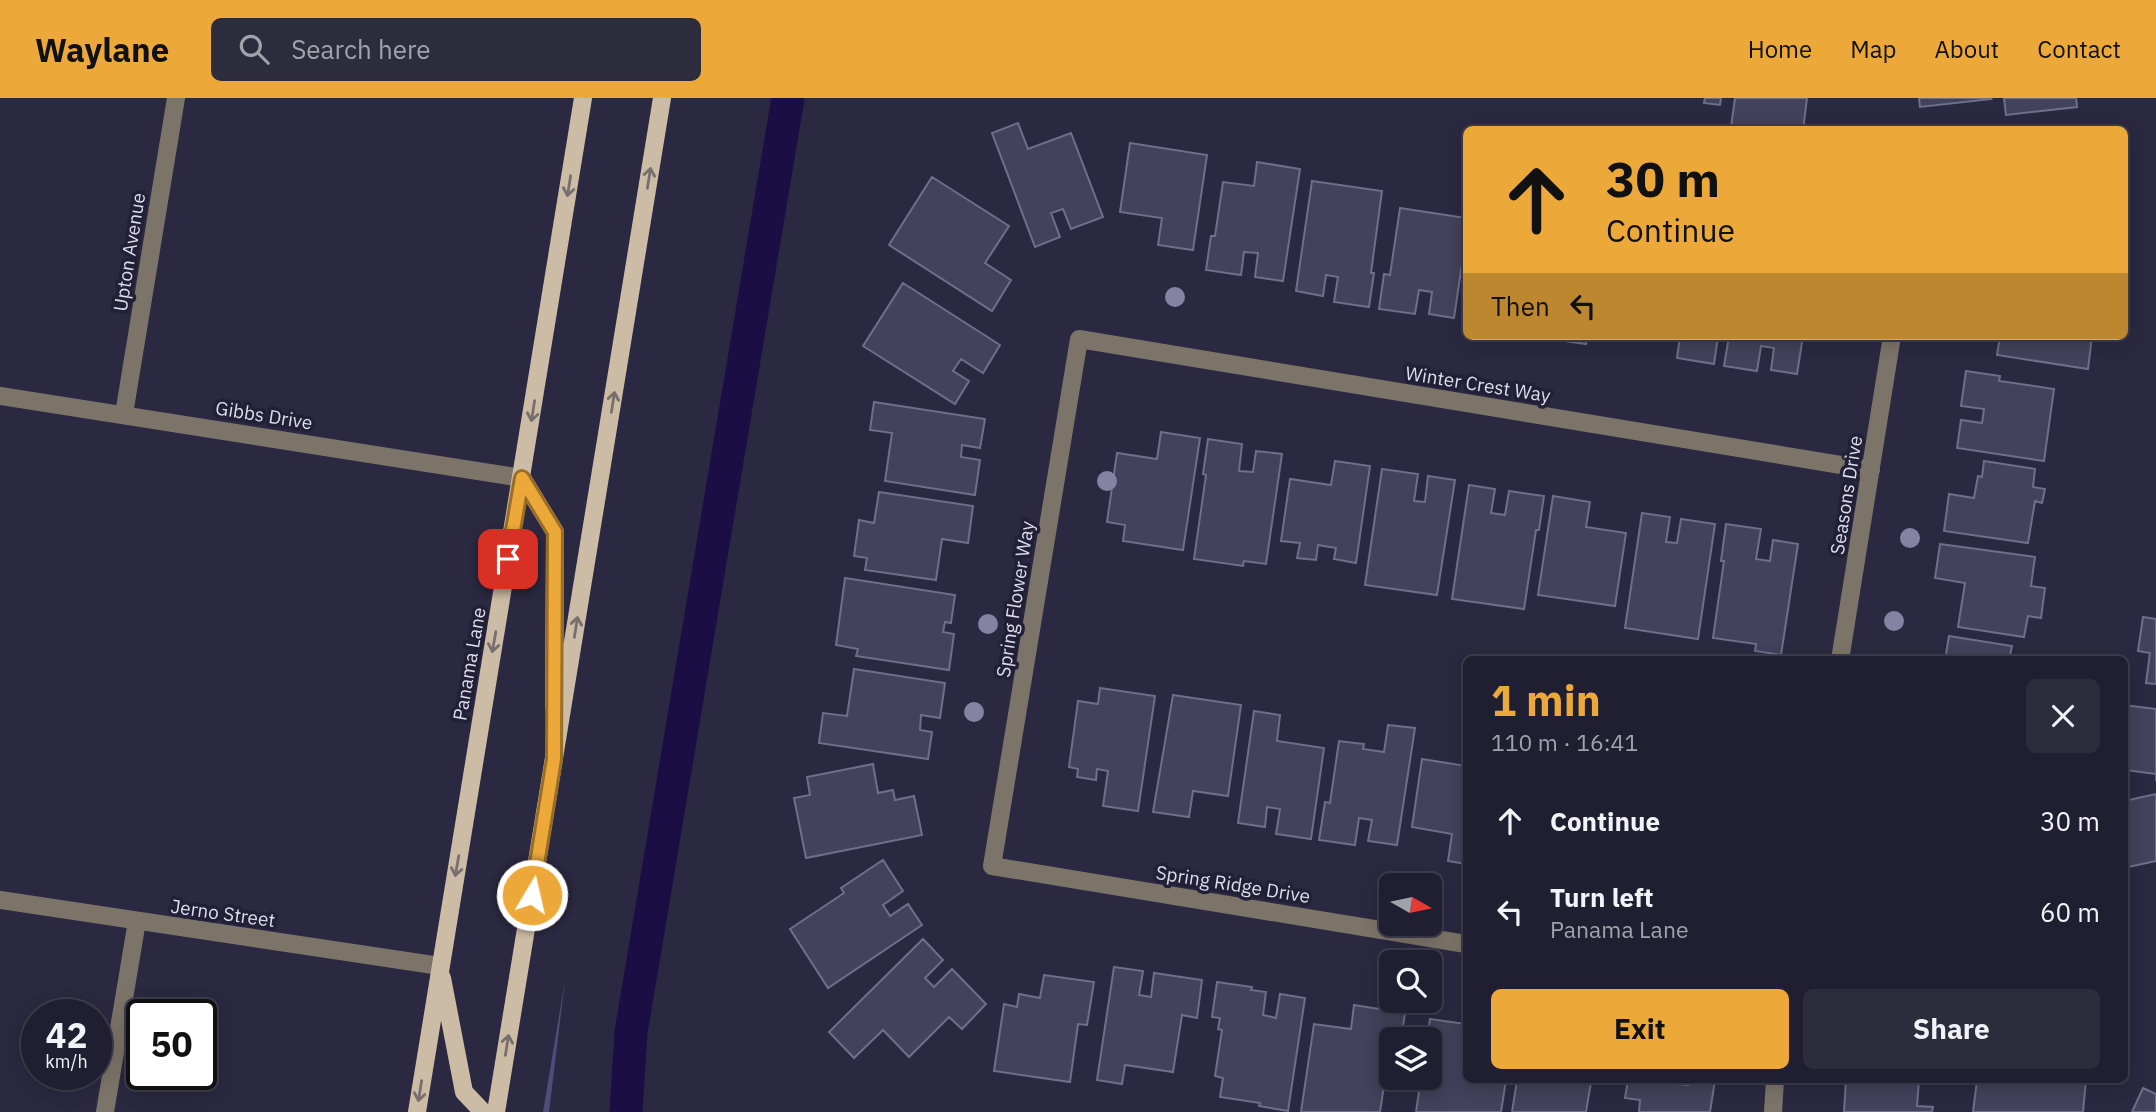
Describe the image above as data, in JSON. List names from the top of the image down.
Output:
{
  "streets": {
    "main road": ["Panama Lane"],
    "street": [
      "Upton Avenue",
      "Winter Crest Way",
      "Gibbs Drive",
      "Seasons Drive",
      "Spring Flower Way",
      "Spring Ridge Drive",
      "Jerno Street"
    ]
  },
  "crossings": [
    ["Upton Avenue", "Gibbs Drive"],
    ["Winter Crest Way", "Seasons Drive"],
    ["Winter Crest Way", "Spring Flower Way"],
    ["Gibbs Drive", "Panama Lane"],
    ["Spring Flower Way", "Spring Ridge Drive"],
    ["Panama Lane", "Jerno Street"]
  ],
  "north": "right",
  "page": {
    "header": "Waylane",
    "search": "Search here",
    "nav": [
      "Home",
      "Map",
      "About",
      "Contact"
    ],
    "turn": ["30 m", "Continue"],
    "then": "Then",
    "heading": ["1 min", "110 m · 16:41"],
    "list": [
      {
        "name": "Continue",
        "value": "30 m"
      },
      {
        "name": "Turn left",
        "note": "Panama Lane",
        "value": "60 m"
      }
    ],
    "buttons": ["Exit", "Share"],
    "speed": "42 km/h",
    "limit": "50"
  }
}
